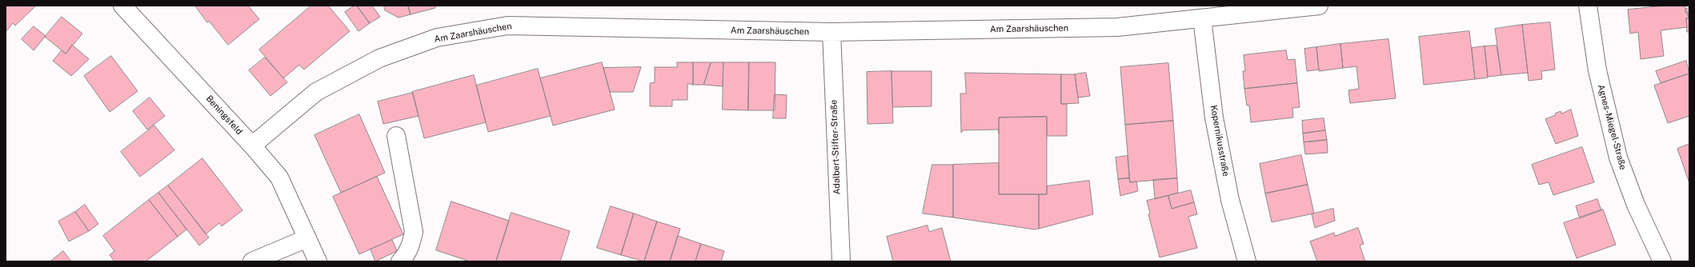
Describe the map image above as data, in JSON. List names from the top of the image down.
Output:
{
  "streets": {
    "street": [
      "Am Zaarshäuschen",
      "Beningsfeld",
      "Agnes-Miegel-Straße",
      "Kopernikusstraße",
      "Adalbert-Stifter-Straße"
    ]
  },
  "crossings": [
    ["Am Zaarshäuschen", "Beningsfeld"],
    ["Am Zaarshäuschen", "Kopernikusstraße"],
    ["Am Zaarshäuschen", "Adalbert-Stifter-Straße"]
  ]
}
